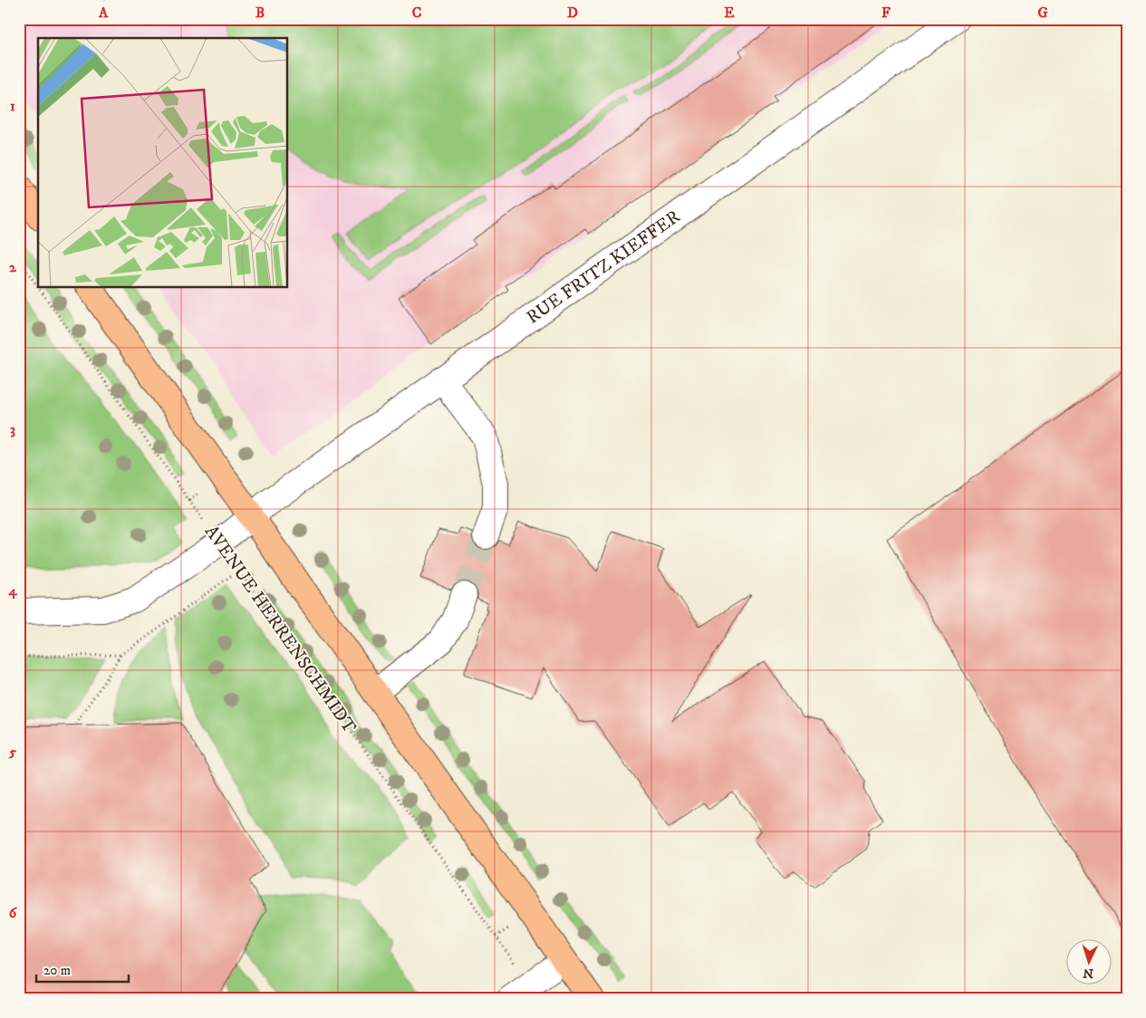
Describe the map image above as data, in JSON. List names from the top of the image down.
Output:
{
  "streets": {
    "street": ["RUE FRITZ KIEFFER"],
    "path": ["AVENUE HERRENSCHMIDT"]
  },
  "crossings": [
    ["RUE FRITZ KIEFFER", "AVENUE HERRENSCHMIDT"]
  ],
  "scale_bar": "20 m",
  "north": "bottom",
  "grid": {
    "columns": [
      "A",
      "B",
      "C",
      "D",
      "E",
      "F",
      "G"
    ],
    "rows": [
      "1",
      "2",
      "3",
      "4",
      "5",
      "6"
    ]
  }
}
